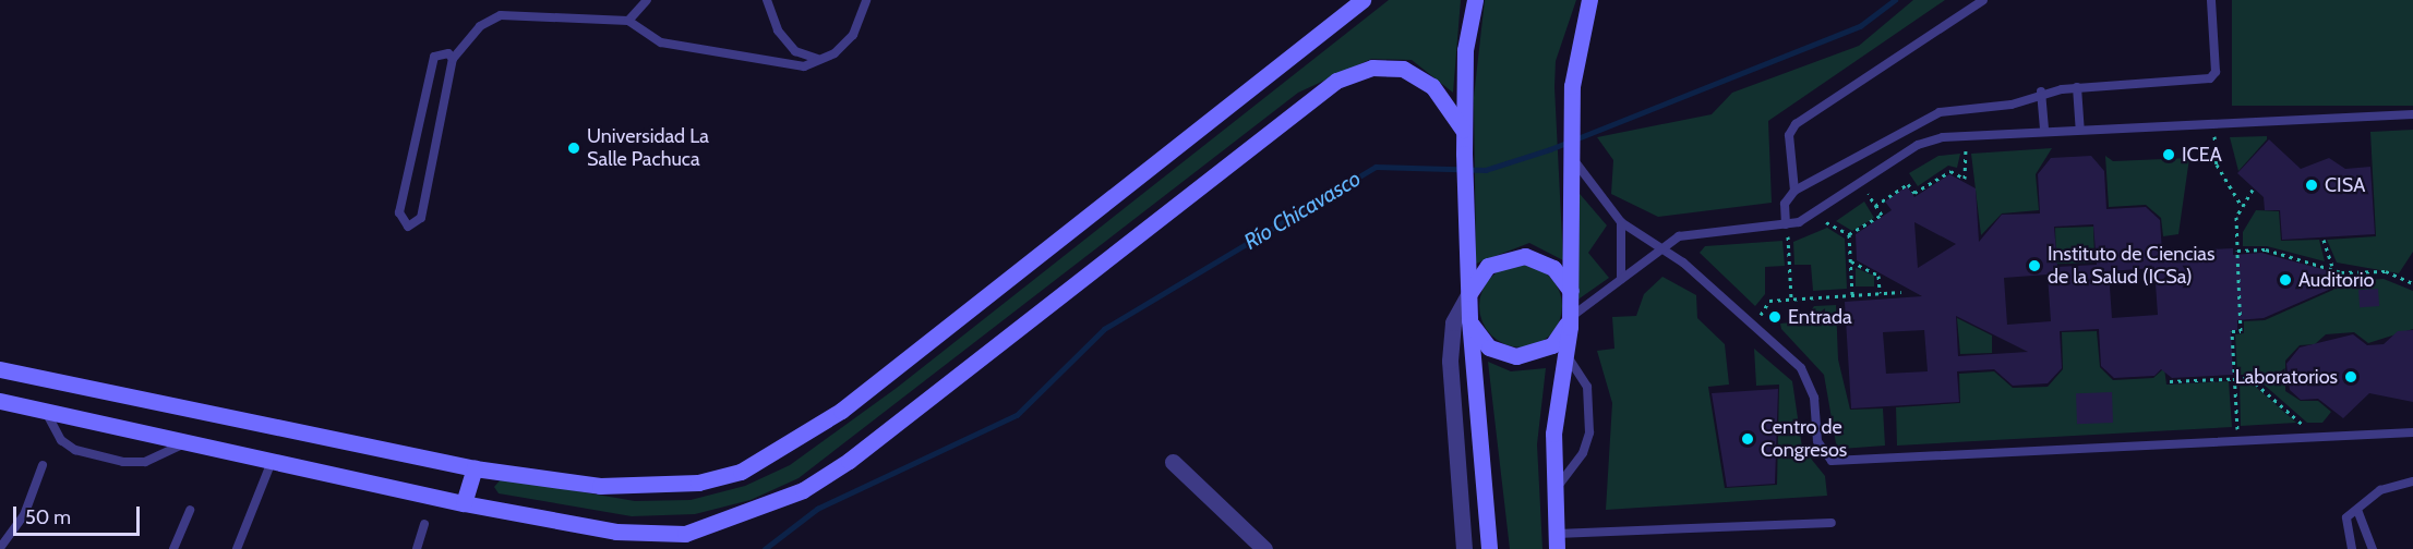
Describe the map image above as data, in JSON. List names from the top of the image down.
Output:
{
  "water": ["Río Chicavasco"],
  "places": [
    "Universidad La Salle Pachuca",
    "ICEA",
    "CISA",
    "Instituto de Ciencias de la Salud (ICSa)",
    "Auditorio",
    "Entrada",
    "Laboratorios",
    "Centro de Congresos"
  ],
  "scale_bar": "50 m"
}
